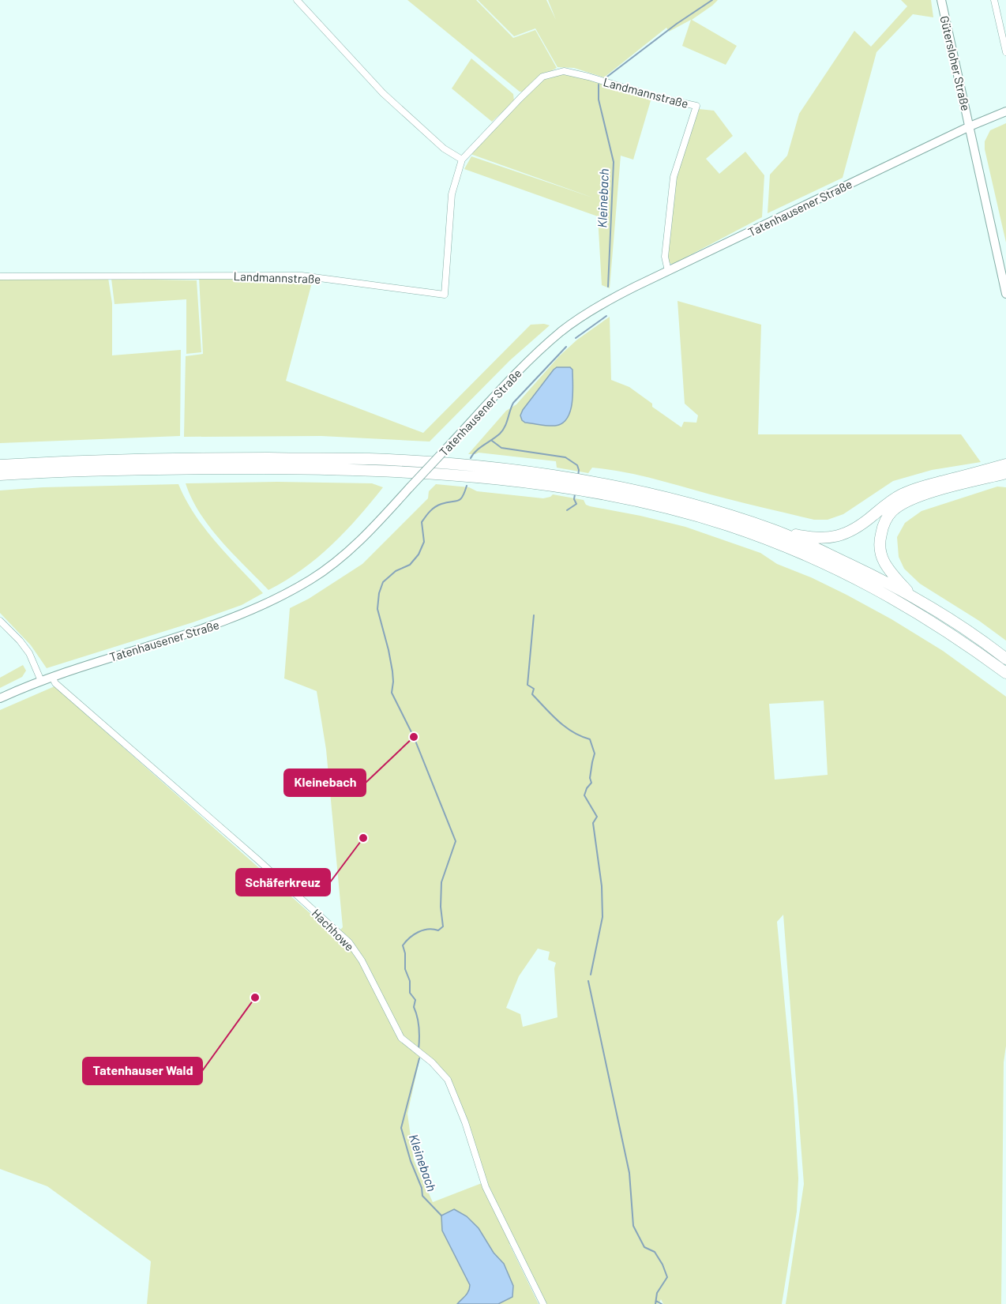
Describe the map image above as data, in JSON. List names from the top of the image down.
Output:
{
  "streets": {
    "street": [
      "Gütersloher Straße",
      "Landmannstraße",
      "Tatenhausener Straße",
      "Hachhowe"
    ]
  },
  "crossings": [
    ["Gütersloher Straße", "Tatenhausener Straße"],
    ["Landmannstraße", "Tatenhausener Straße"],
    ["Tatenhausener Straße", "Hachhowe"]
  ],
  "water": ["Kleinebach"],
  "places": ["Kleinebach", "Schäferkreuz", "Tatenhauser Wald"]
}
